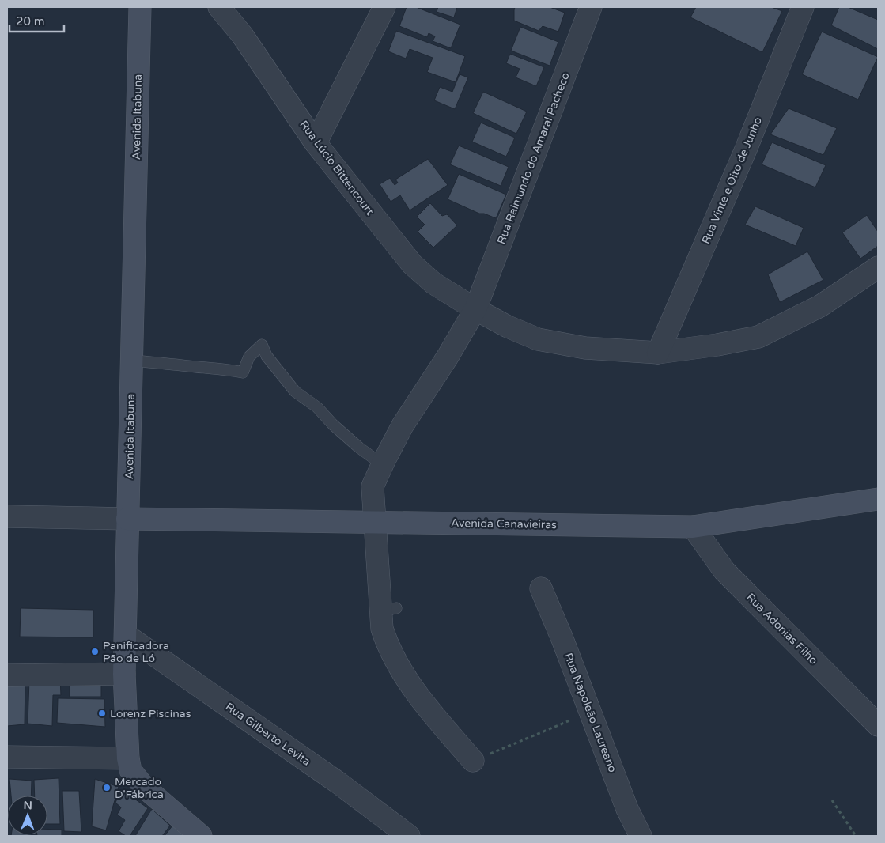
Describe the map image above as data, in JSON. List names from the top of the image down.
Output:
{
  "streets": {
    "main road": ["Avenida Itabuna", "Avenida Canavieiras"],
    "street": [
      "Rua Raimundo do Amaral Pacheco",
      "Rua Lúcio Bittencourt",
      "Rua Vinte e Oito de Junho",
      "Rua Adonias Filho",
      "Rua Napoleão Laureano",
      "Rua Gilberto Levita"
    ]
  },
  "crossings": [
    ["Avenida Itabuna", "Avenida Canavieiras"],
    ["Avenida Itabuna", "Rua Gilberto Levita"],
    ["Rua Raimundo do Amaral Pacheco", "Rua Lúcio Bittencourt"],
    ["Rua Raimundo do Amaral Pacheco", "Avenida Canavieiras"],
    ["Rua Lúcio Bittencourt", "Rua Vinte e Oito de Junho"],
    ["Avenida Canavieiras", "Rua Adonias Filho"]
  ],
  "places": ["Panificadora Pão de Ló", "Lorenz Piscinas", "Mercado D'Fábrica"],
  "scale_bar": "20 m",
  "north": "top"
}
